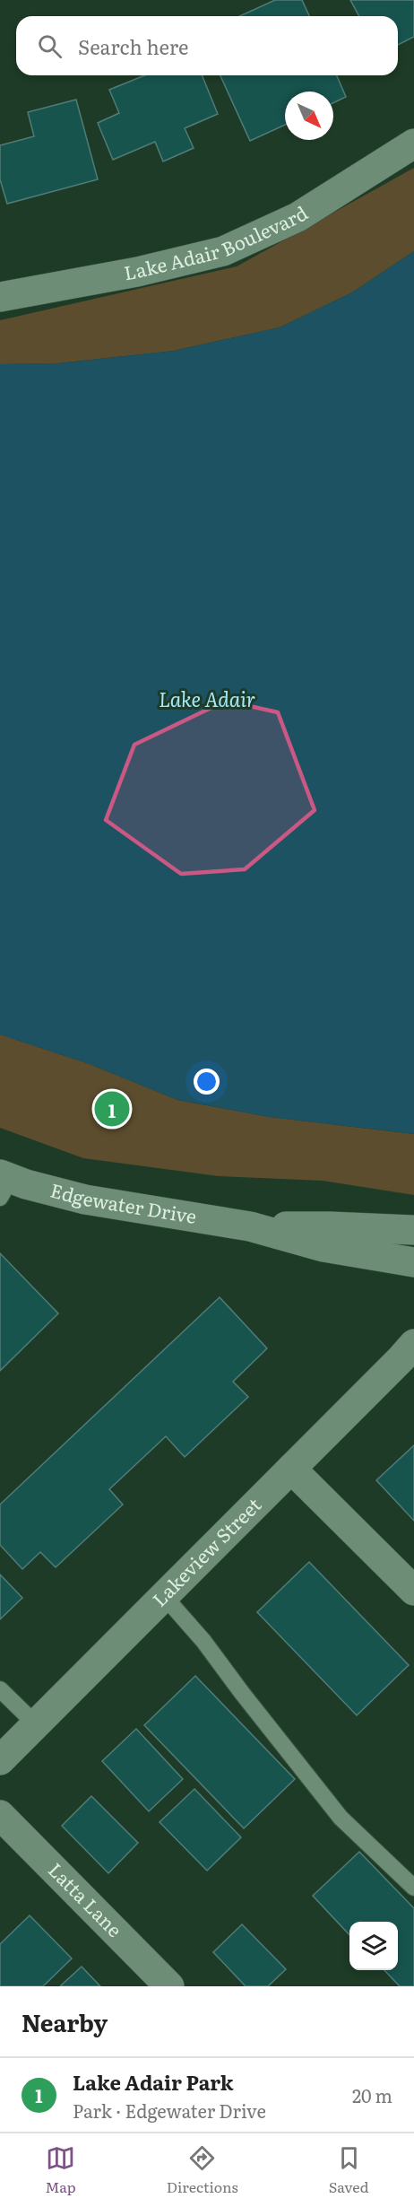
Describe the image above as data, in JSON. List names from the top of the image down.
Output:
{
  "streets": {
    "street": [
      "Lake Adair Boulevard",
      "Edgewater Drive",
      "Lakeview Street",
      "Latta Lane"
    ]
  },
  "water": ["Lake Adair"],
  "north": "bottom right",
  "page": {
    "search": "Search here",
    "pins": "1",
    "heading": "Nearby",
    "list": [
      {
        "mark": "1",
        "name": "Lake Adair Park",
        "note": "Park · Edgewater Drive",
        "value": "20 m"
      }
    ],
    "nav": ["Map", "Directions", "Saved"]
  }
}
